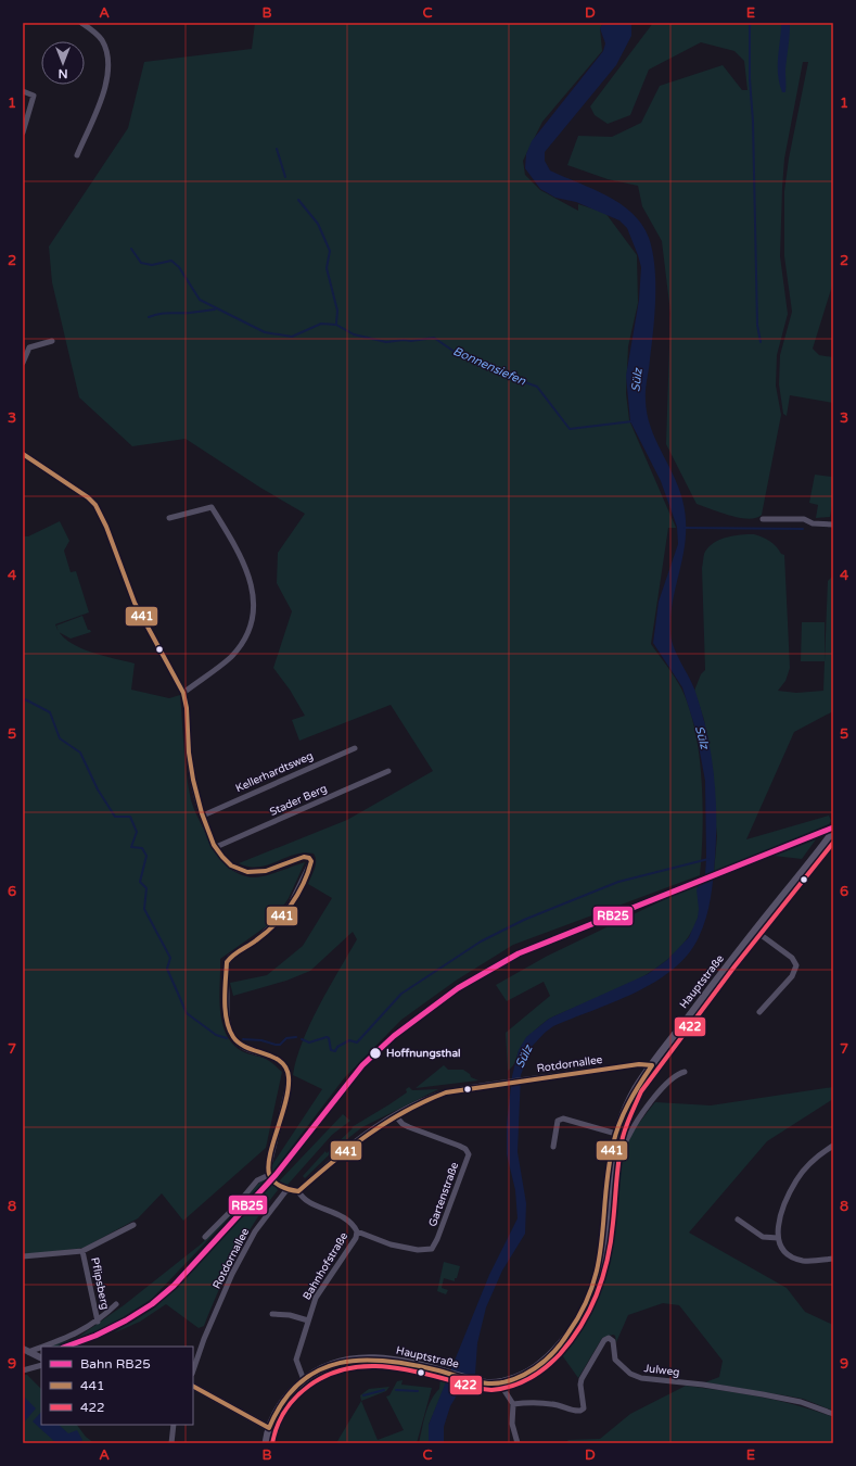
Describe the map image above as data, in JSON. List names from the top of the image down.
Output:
{
  "streets": {
    "main road": ["Hauptstraße"],
    "street": [
      "Kellerhardtsweg",
      "Stader Berg",
      "Rotdornallee",
      "Gartenstraße",
      "Bahnhofstraße",
      "Pflipsberg",
      "Julweg"
    ]
  },
  "crossings": [
    ["Hauptstraße", "Rotdornallee"],
    ["Hauptstraße", "Bahnhofstraße"],
    ["Rotdornallee", "Gartenstraße"],
    ["Rotdornallee", "Bahnhofstraße"],
    ["Gartenstraße", "Bahnhofstraße"]
  ],
  "water": ["Bonnensiefen", "Sülz"],
  "places": ["Hoffnungsthal"],
  "lines": ["transit line 441", "rail line RB25", "transit line 422"],
  "legend": ["Bahn RB25", "441", "422"],
  "north": "bottom",
  "grid": {
    "columns": [
      "A",
      "B",
      "C",
      "D",
      "E"
    ],
    "rows": [
      "1",
      "2",
      "3",
      "4",
      "5",
      "6",
      "7",
      "8",
      "9"
    ]
  }
}
